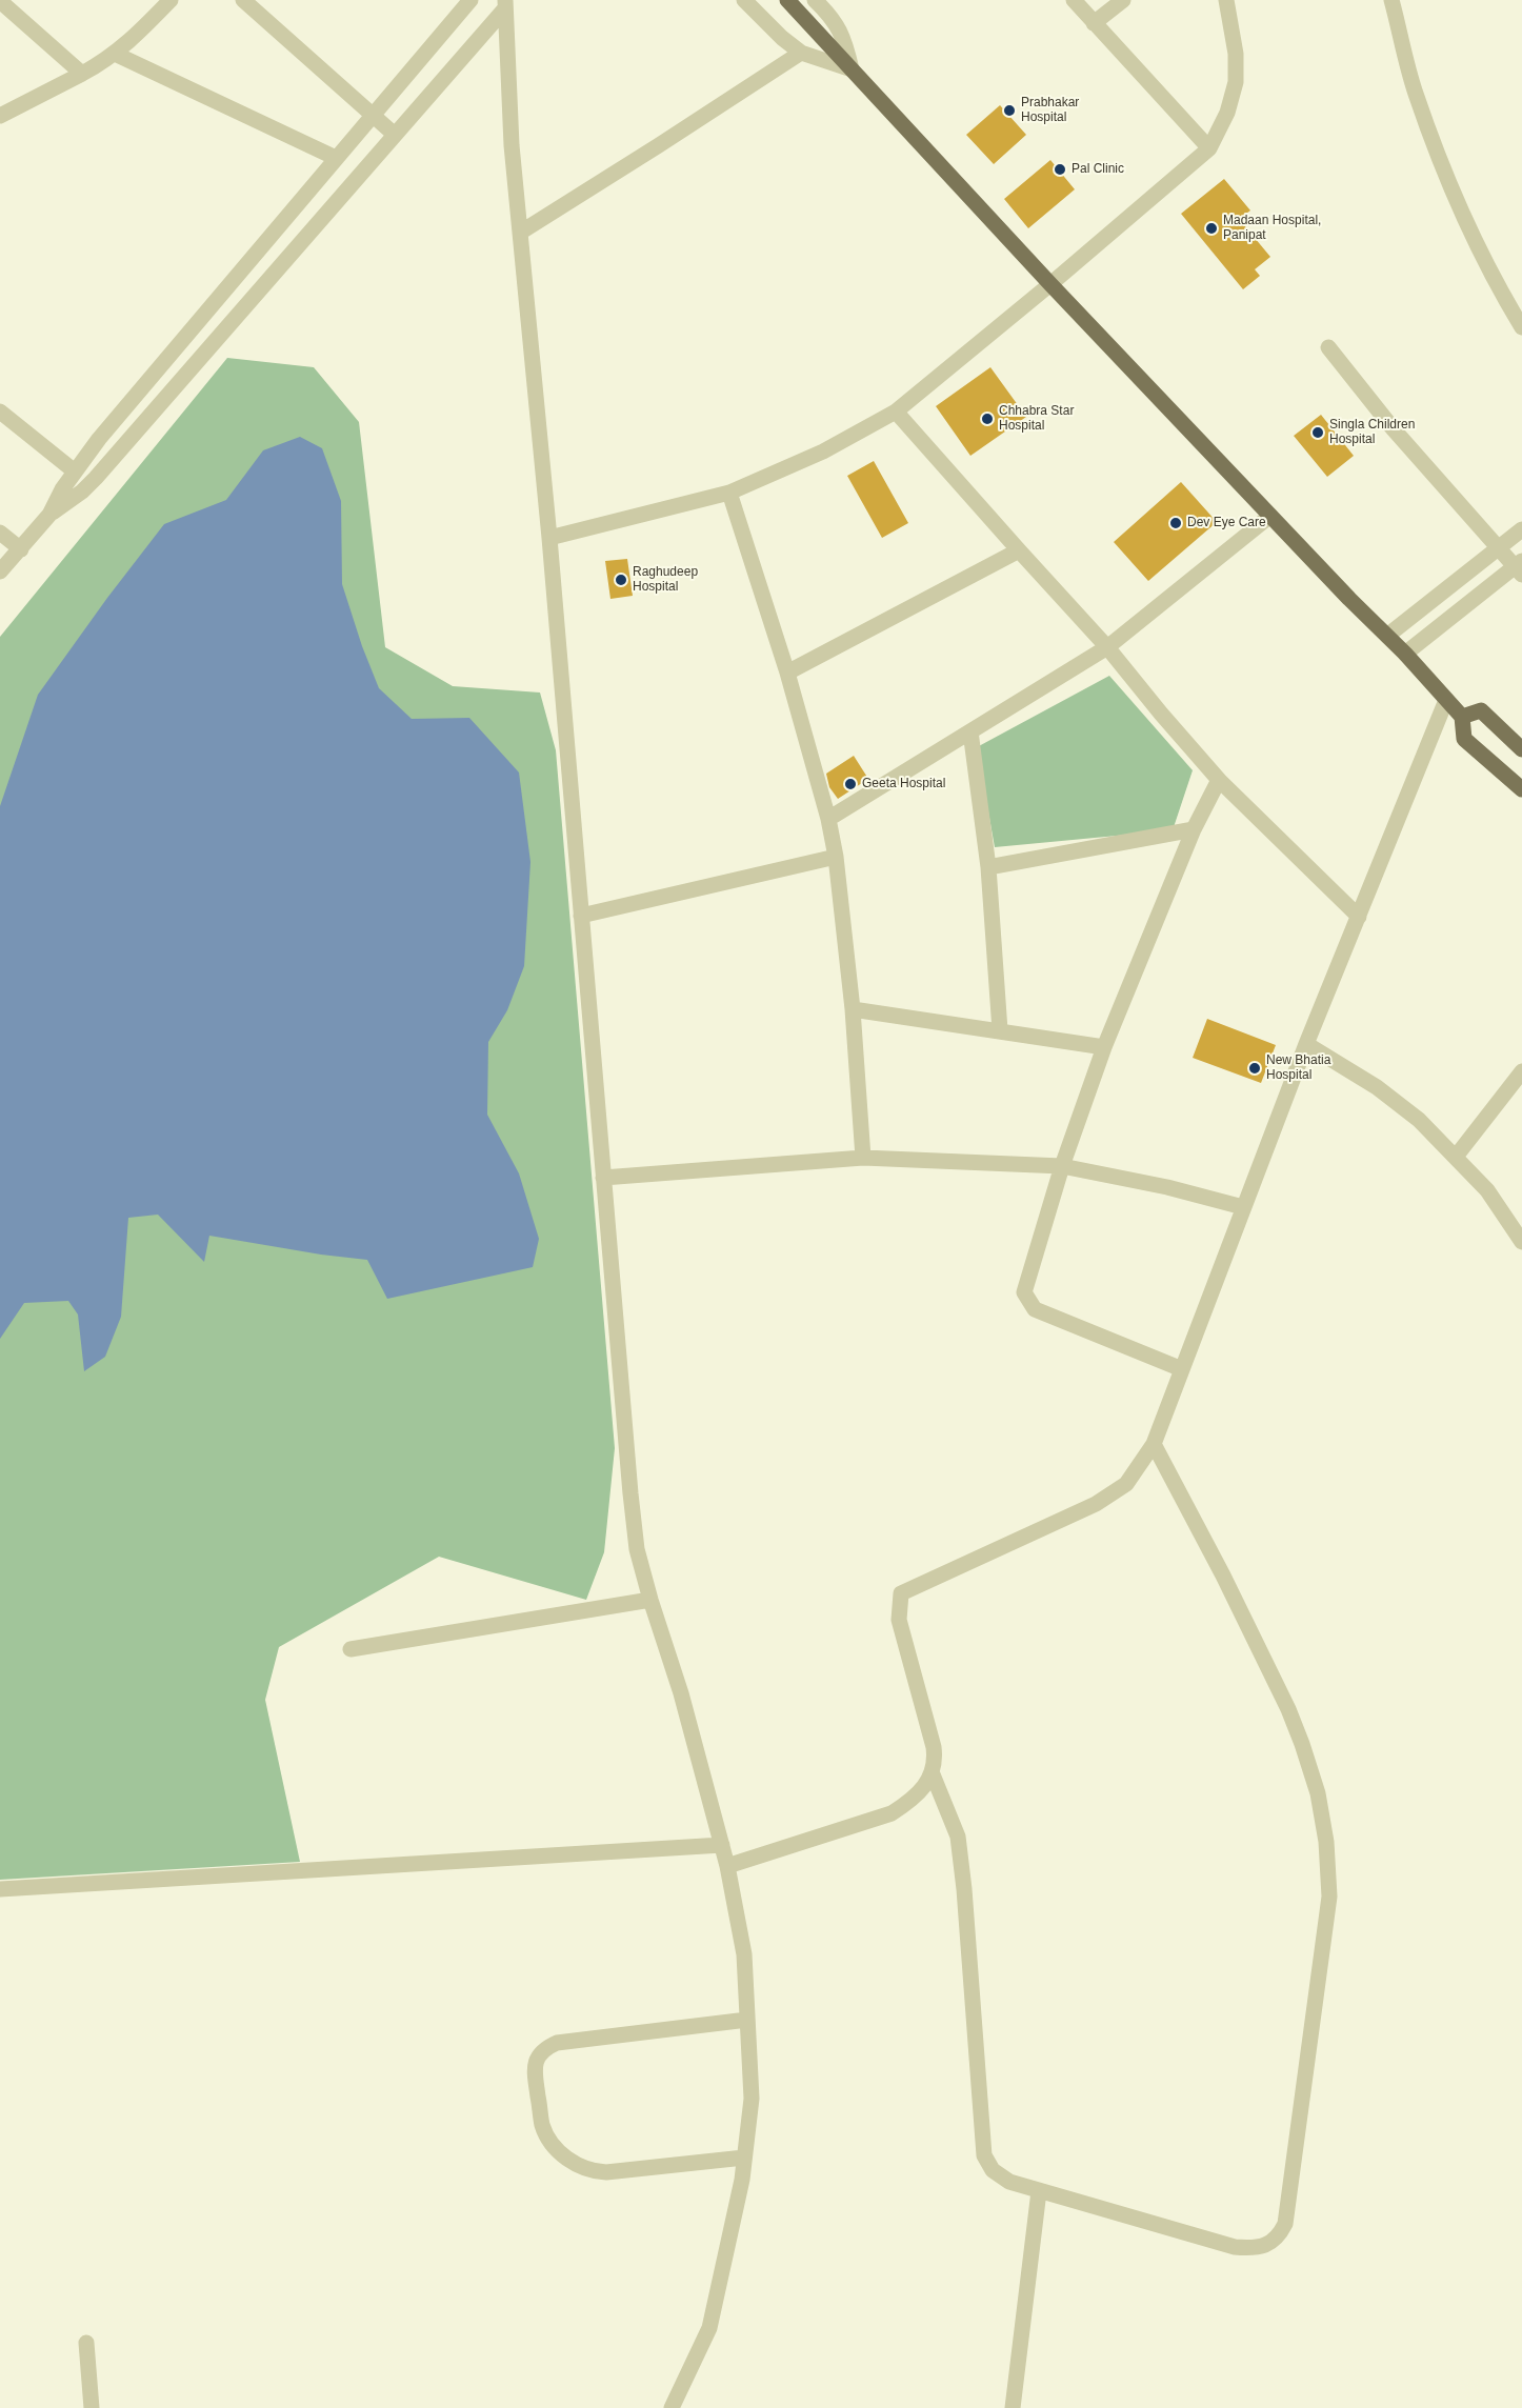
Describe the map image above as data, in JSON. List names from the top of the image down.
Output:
{
  "places": [
    "Prabhakar Hospital",
    "Pal Clinic",
    "Madaan Hospital, Panipat",
    "Chhabra Star Hospital",
    "Singla Children Hospital",
    "Dev Eye Care",
    "Raghudeep Hospital",
    "Geeta Hospital",
    "New Bhatia Hospital"
  ]
}
